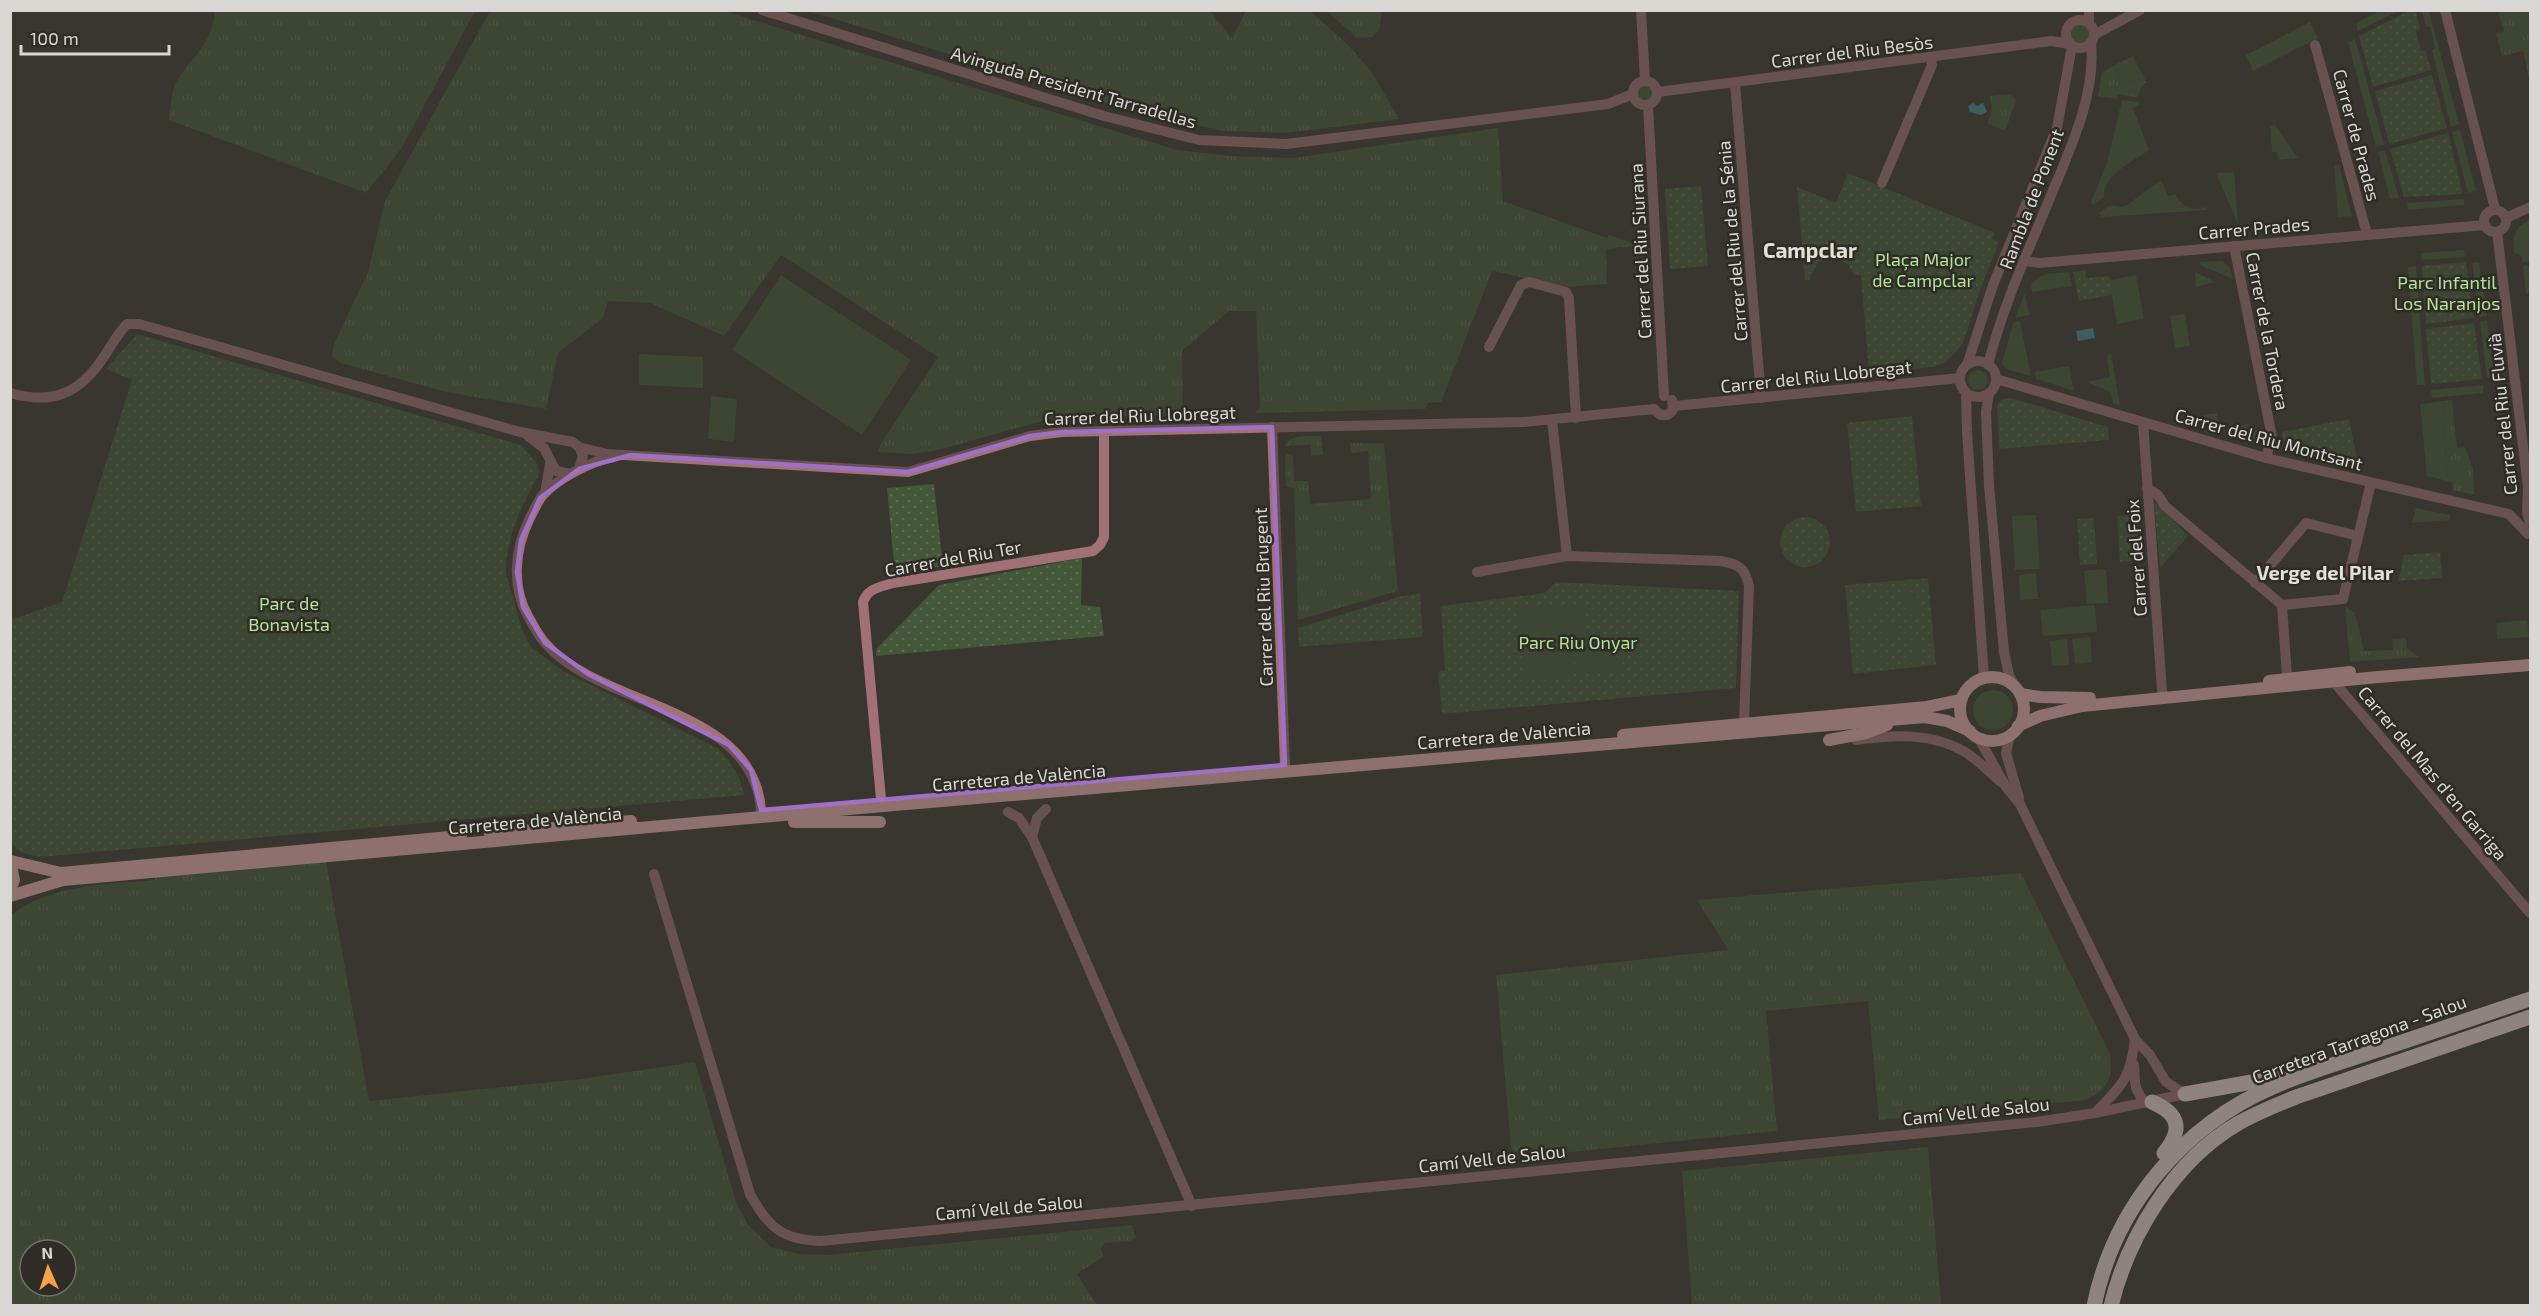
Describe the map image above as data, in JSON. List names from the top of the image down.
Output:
{
  "streets": {
    "highway": ["Carretera Tarragona - Salou"],
    "main road": ["Carretera de València"],
    "street": [
      "Carrer del Riu Besòs",
      "Avinguda President Tarradellas",
      "Carrer de Prades",
      "Rambla de Ponent",
      "Carrer Prades",
      "Carrer del Riu de la Sénia",
      "Carrer del Riu Siurana",
      "Carrer de la Tordera",
      "Carrer del Riu Llobregat",
      "Carrer del Riu Fluvià",
      "Carrer del Riu Montsant",
      "Carrer del Riu Ter",
      "Carrer del Foix",
      "Carrer del Riu Brugent",
      "Carrer del Mas d'en Garriga",
      "Camí Vell de Salou"
    ]
  },
  "crossings": [
    ["Carrer del Riu Besòs", "Avinguda President Tarradellas"],
    ["Carrer del Riu Besòs", "Rambla de Ponent"],
    ["Carrer del Riu Besòs", "Carrer del Riu de la Sénia"],
    ["Carrer del Riu Besòs", "Carrer del Riu Siurana"],
    ["Avinguda President Tarradellas", "Carrer del Riu Siurana"],
    ["Carrer de Prades", "Carrer Prades"],
    ["Rambla de Ponent", "Carrer Prades"],
    ["Rambla de Ponent", "Carrer del Riu Llobregat"],
    ["Rambla de Ponent", "Carrer del Riu Montsant"],
    ["Carrer Prades", "Carrer de la Tordera"],
    ["Carrer Prades", "Carrer del Riu Fluvià"],
    ["Carrer del Riu de la Sénia", "Carrer del Riu Llobregat"],
    ["Carrer del Riu Siurana", "Carrer del Riu Llobregat"],
    ["Carrer de la Tordera", "Carrer del Riu Montsant"],
    ["Carrer del Riu Llobregat", "Carrer del Riu Montsant"],
    ["Carrer del Riu Llobregat", "Carrer del Riu Ter"],
    ["Carrer del Riu Llobregat", "Carrer del Riu Brugent"],
    ["Carrer del Riu Llobregat", "Carretera de València"],
    ["Carrer del Riu Montsant", "Carrer del Foix"],
    ["Carrer del Riu Ter", "Carretera de València"],
    ["Carrer del Riu Brugent", "Carretera de València"]
  ],
  "districts": ["Campclar", "Verge del Pilar"],
  "parks": [
    "Plaça Major de Campclar",
    "Parc Infantil Los Naranjos",
    "Parc de Bonavista",
    "Parc Riu Onyar"
  ],
  "scale_bar": "100 m",
  "north": "top"
}
